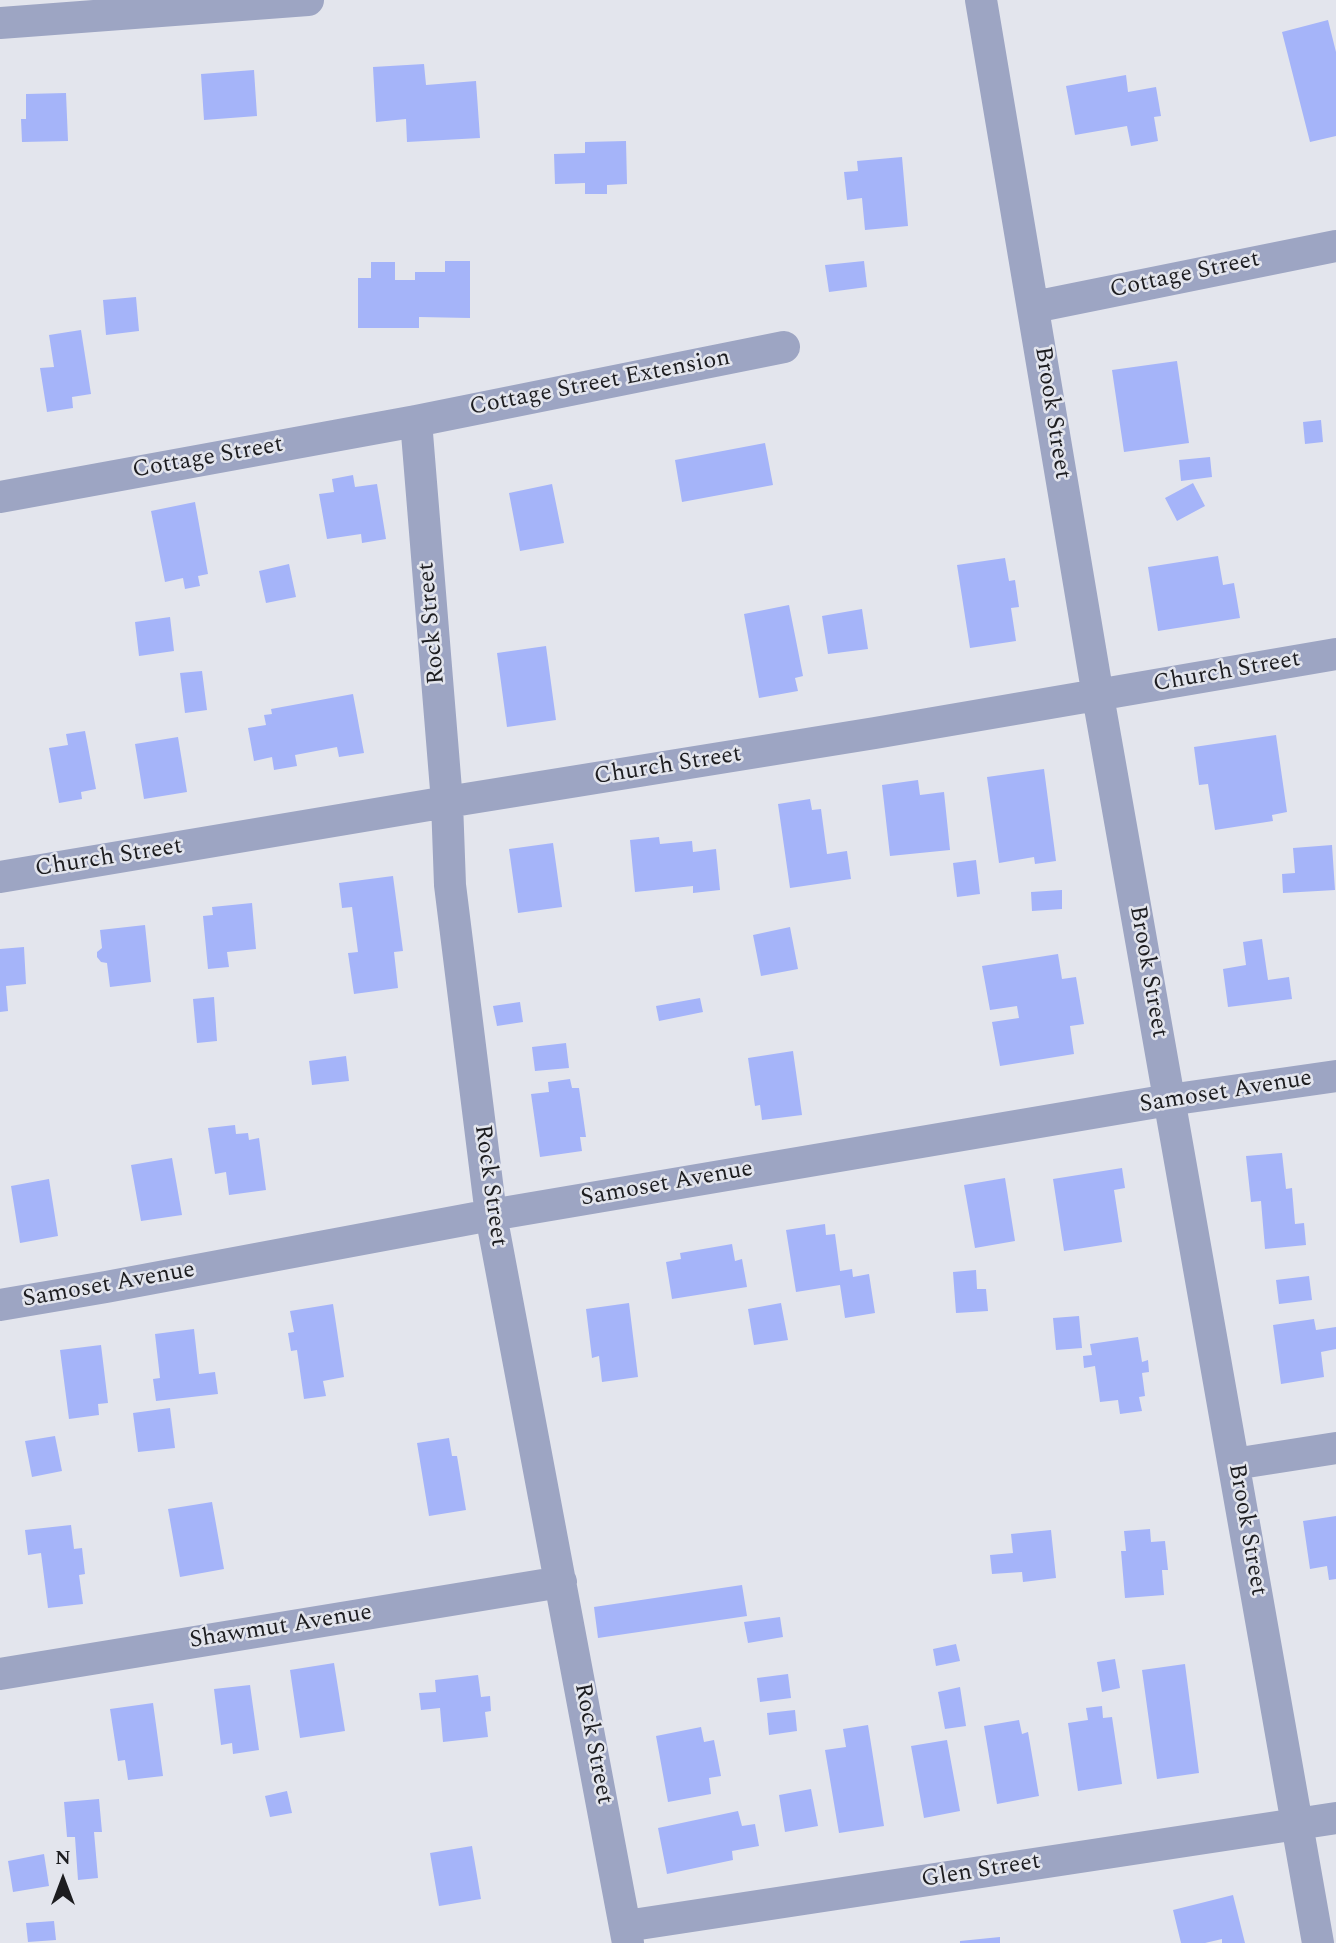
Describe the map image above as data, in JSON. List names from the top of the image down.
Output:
{
  "streets": {
    "street": [
      "Cottage Street",
      "Cottage Street Extension",
      "Brook Street",
      "Rock Street",
      "Church Street",
      "Samoset Avenue",
      "Shawmut Avenue",
      "Glen Street"
    ]
  },
  "crossings": [
    ["Cottage Street", "Cottage Street Extension"],
    ["Cottage Street", "Brook Street"],
    ["Cottage Street", "Rock Street"],
    ["Cottage Street Extension", "Rock Street"],
    ["Brook Street", "Church Street"],
    ["Brook Street", "Samoset Avenue"],
    ["Brook Street", "Glen Street"],
    ["Rock Street", "Church Street"],
    ["Rock Street", "Samoset Avenue"],
    ["Rock Street", "Shawmut Avenue"],
    ["Rock Street", "Glen Street"]
  ],
  "north": "top"
}
